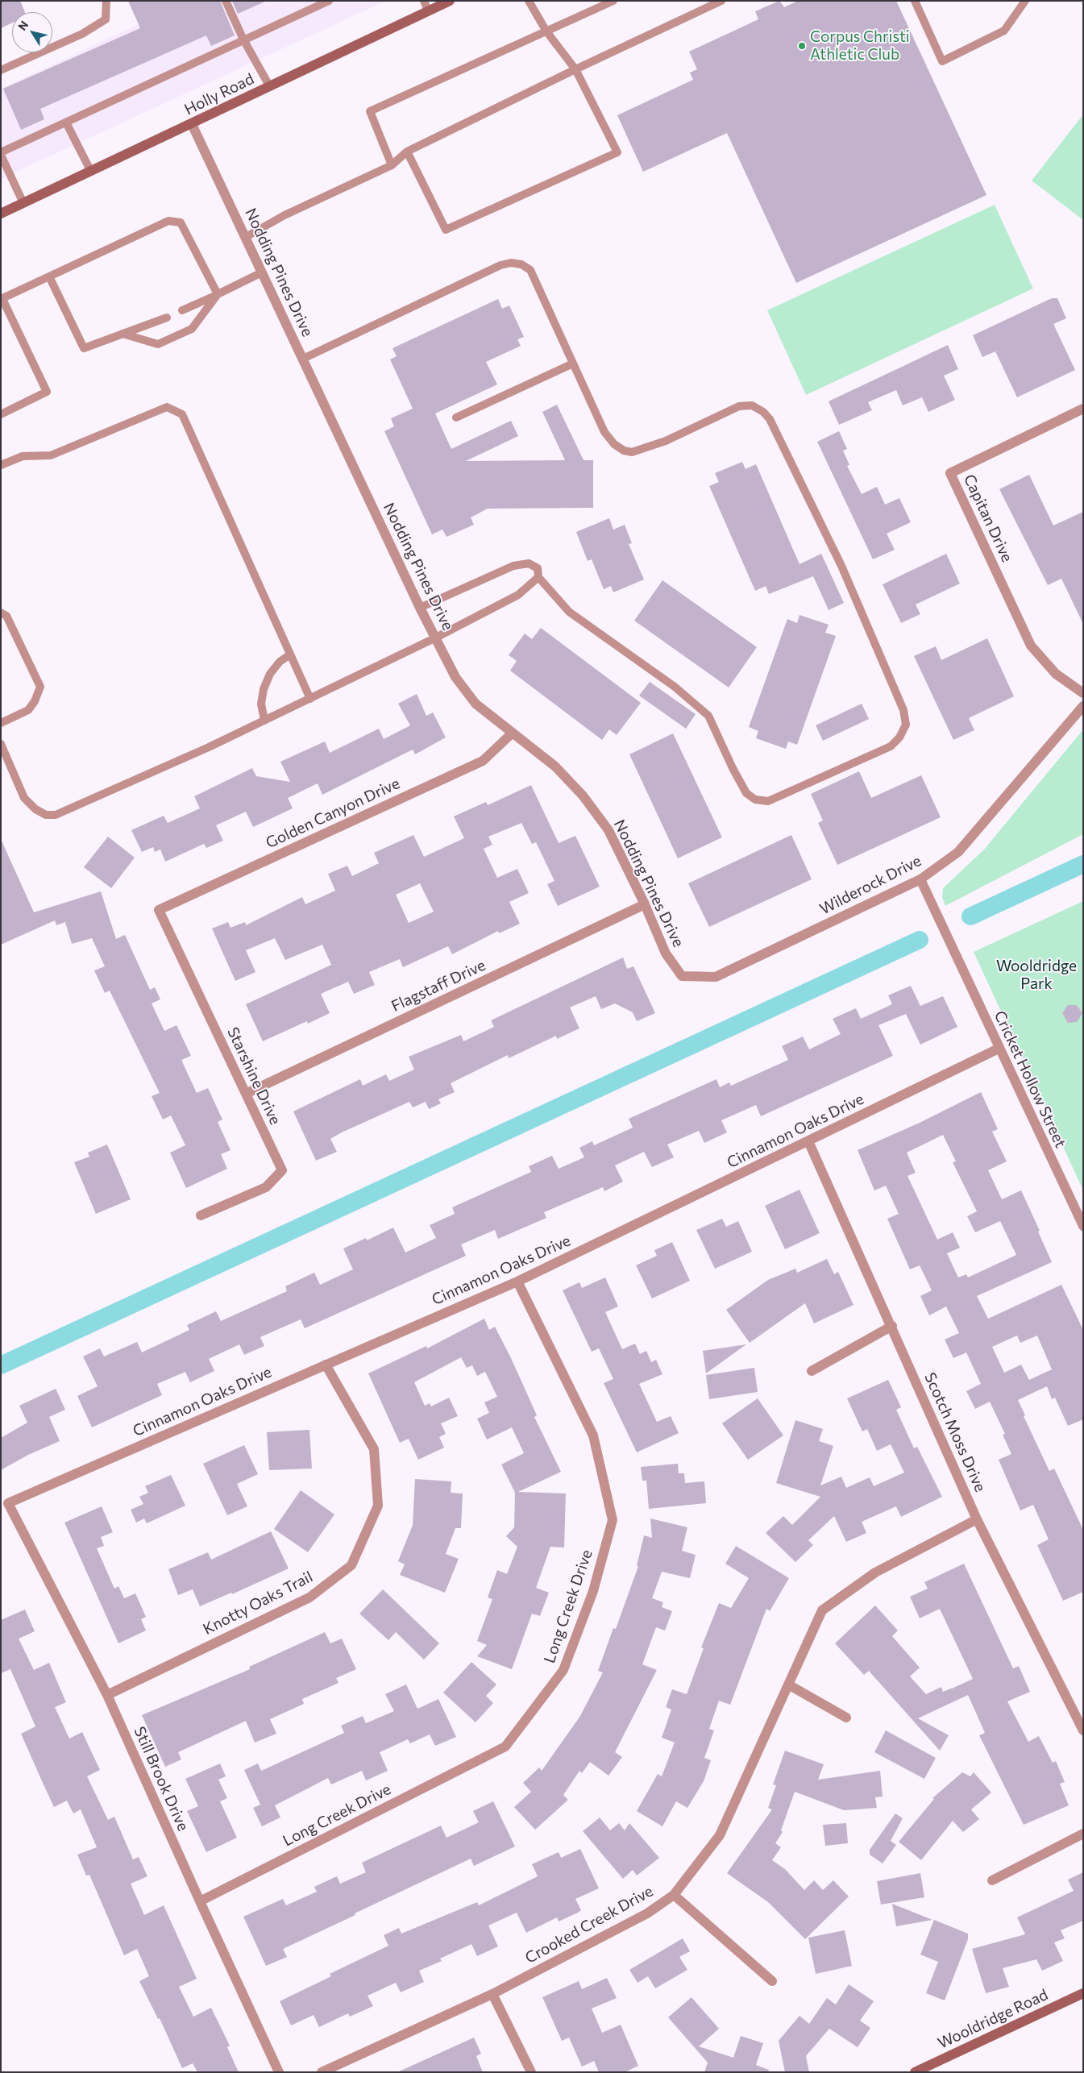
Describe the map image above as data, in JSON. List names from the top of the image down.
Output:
{
  "streets": {
    "main road": ["Holly Road", "Wooldridge Road"],
    "street": [
      "Nodding Pines Drive",
      "Capitan Drive",
      "Golden Canyon Drive",
      "Wilderock Drive",
      "Flagstaff Drive",
      "Starshine Drive",
      "Cricket Hollow Street",
      "Cinnamon Oaks Drive",
      "Scotch Moss Drive",
      "Knotty Oaks Trail",
      "Long Creek Drive",
      "Still Brook Drive",
      "Crooked Creek Drive"
    ]
  },
  "crossings": [
    ["Holly Road", "Nodding Pines Drive"],
    ["Nodding Pines Drive", "Golden Canyon Drive"],
    ["Nodding Pines Drive", "Wilderock Drive"],
    ["Nodding Pines Drive", "Flagstaff Drive"],
    ["Golden Canyon Drive", "Starshine Drive"],
    ["Wilderock Drive", "Cricket Hollow Street"],
    ["Flagstaff Drive", "Starshine Drive"],
    ["Cricket Hollow Street", "Cinnamon Oaks Drive"],
    ["Cinnamon Oaks Drive", "Scotch Moss Drive"],
    ["Cinnamon Oaks Drive", "Knotty Oaks Trail"],
    ["Cinnamon Oaks Drive", "Long Creek Drive"],
    ["Cinnamon Oaks Drive", "Still Brook Drive"],
    ["Scotch Moss Drive", "Crooked Creek Drive"],
    ["Knotty Oaks Trail", "Still Brook Drive"],
    ["Long Creek Drive", "Still Brook Drive"]
  ],
  "parks": ["Wooldridge Park"],
  "places": ["Corpus Christi Athletic Club"],
  "north": "top left"
}
